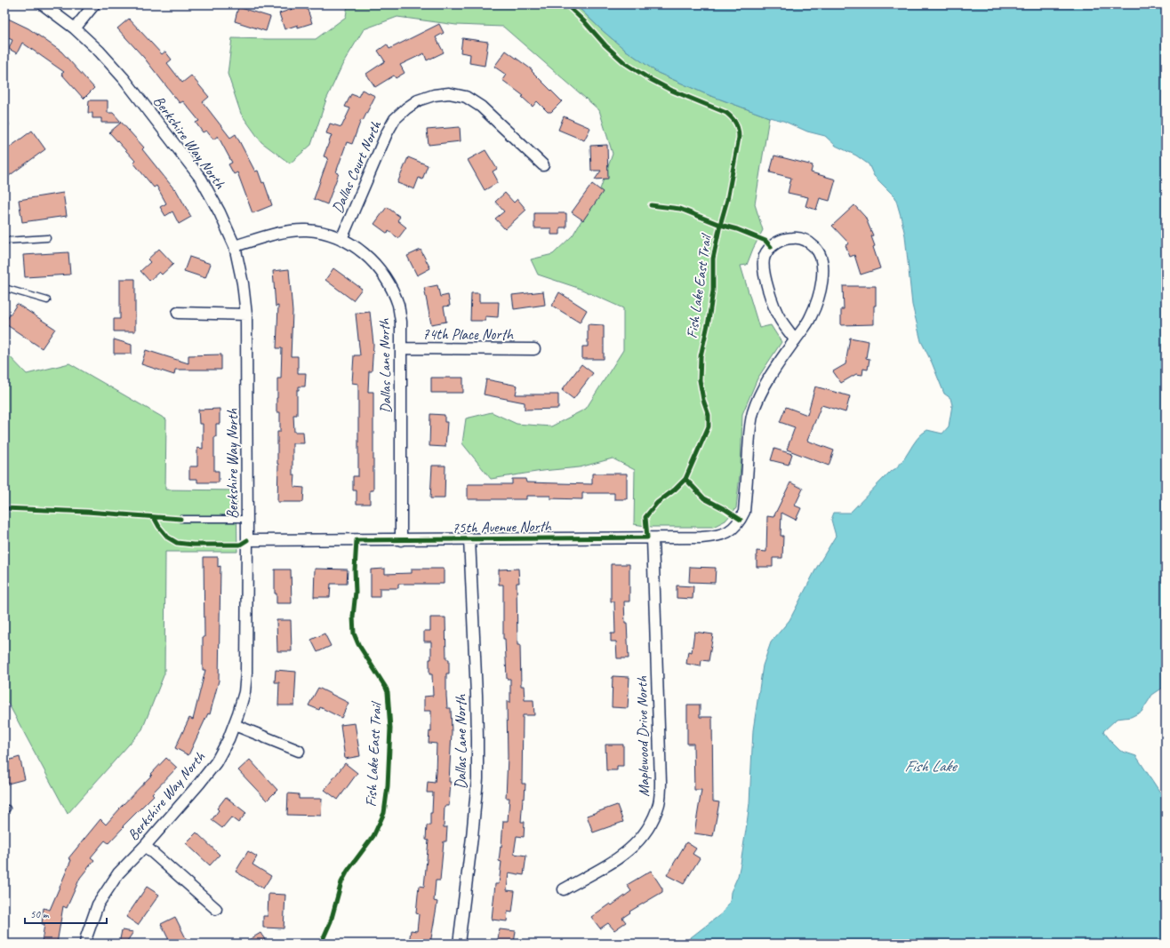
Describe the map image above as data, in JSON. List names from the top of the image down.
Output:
{
  "streets": {
    "street": [
      "Berkshire Way North",
      "Dallas Court North",
      "74th Place North",
      "Dallas Lane North",
      "75th Avenue North",
      "Maplewood Drive North"
    ],
    "cycle path": ["Fish Lake East Trail"]
  },
  "crossings": [
    ["Berkshire Way North", "Dallas Lane North"],
    ["Berkshire Way North", "75th Avenue North"],
    ["Dallas Court North", "Dallas Lane North"],
    ["74th Place North", "Dallas Lane North"],
    ["Dallas Lane North", "75th Avenue North"],
    ["75th Avenue North", "Maplewood Drive North"]
  ],
  "water": ["Fish Lake"],
  "scale_bar": "50 m"
}
